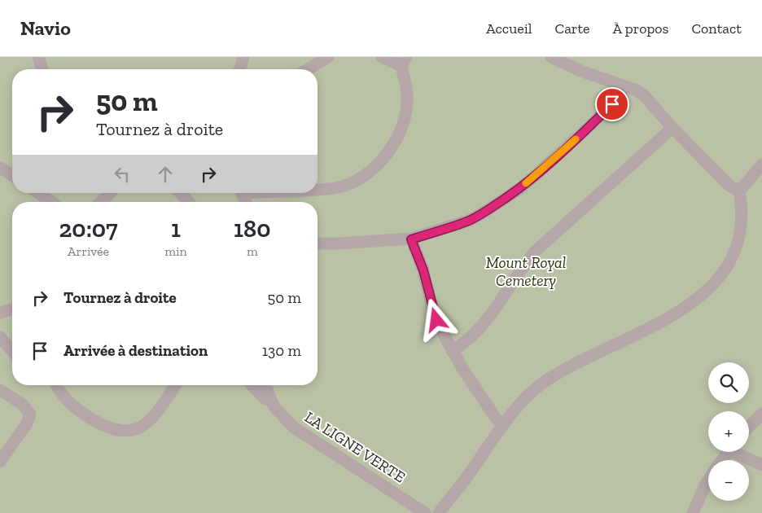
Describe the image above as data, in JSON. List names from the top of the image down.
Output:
{
  "streets": {
    "lane": ["LA LIGNE VERTE"]
  },
  "parks": ["Mount Royal Cemetery"],
  "page": {
    "header": "Navio",
    "nav": [
      "Accueil",
      "Carte",
      "À propos",
      "Contact"
    ],
    "turn": ["50 m", "Tournez à droite"],
    "eta": [
      "20:07",
      "Arrivée",
      "1",
      "min",
      "180",
      "m"
    ],
    "list": [
      {
        "name": "Tournez à droite",
        "value": "50 m"
      },
      {
        "name": "Arrivée à destination",
        "value": "130 m"
      }
    ],
    "map_buttons": ["+", "−"]
  }
}
